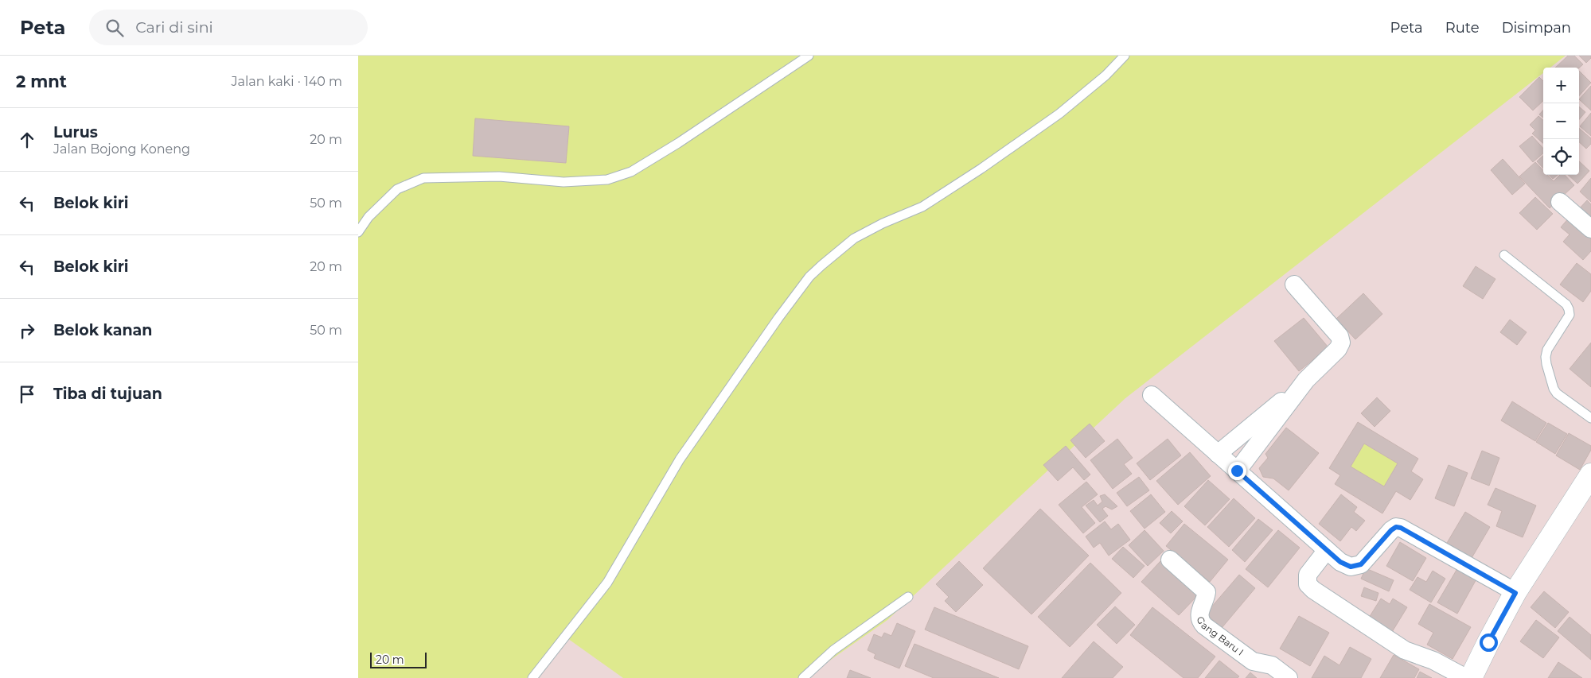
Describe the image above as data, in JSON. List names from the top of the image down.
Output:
{
  "streets": {
    "street": ["Gang Baru I"]
  },
  "scale_bar": "20 m",
  "page": {
    "header": "Peta",
    "search": "Cari di sini",
    "nav": ["Peta", "Rute", "Disimpan"],
    "heading": ["2 mnt", "Jalan kaki · 140 m"],
    "map_buttons": ["+", "−"],
    "list": [
      ["Lurus", "Jalan Bojong Koneng", "20 m"],
      ["Belok kiri", "50 m"],
      ["Belok kiri", "20 m"],
      ["Belok kanan", "50 m"],
      "Tiba di tujuan"
    ],
    "scale": "20 m"
  }
}
